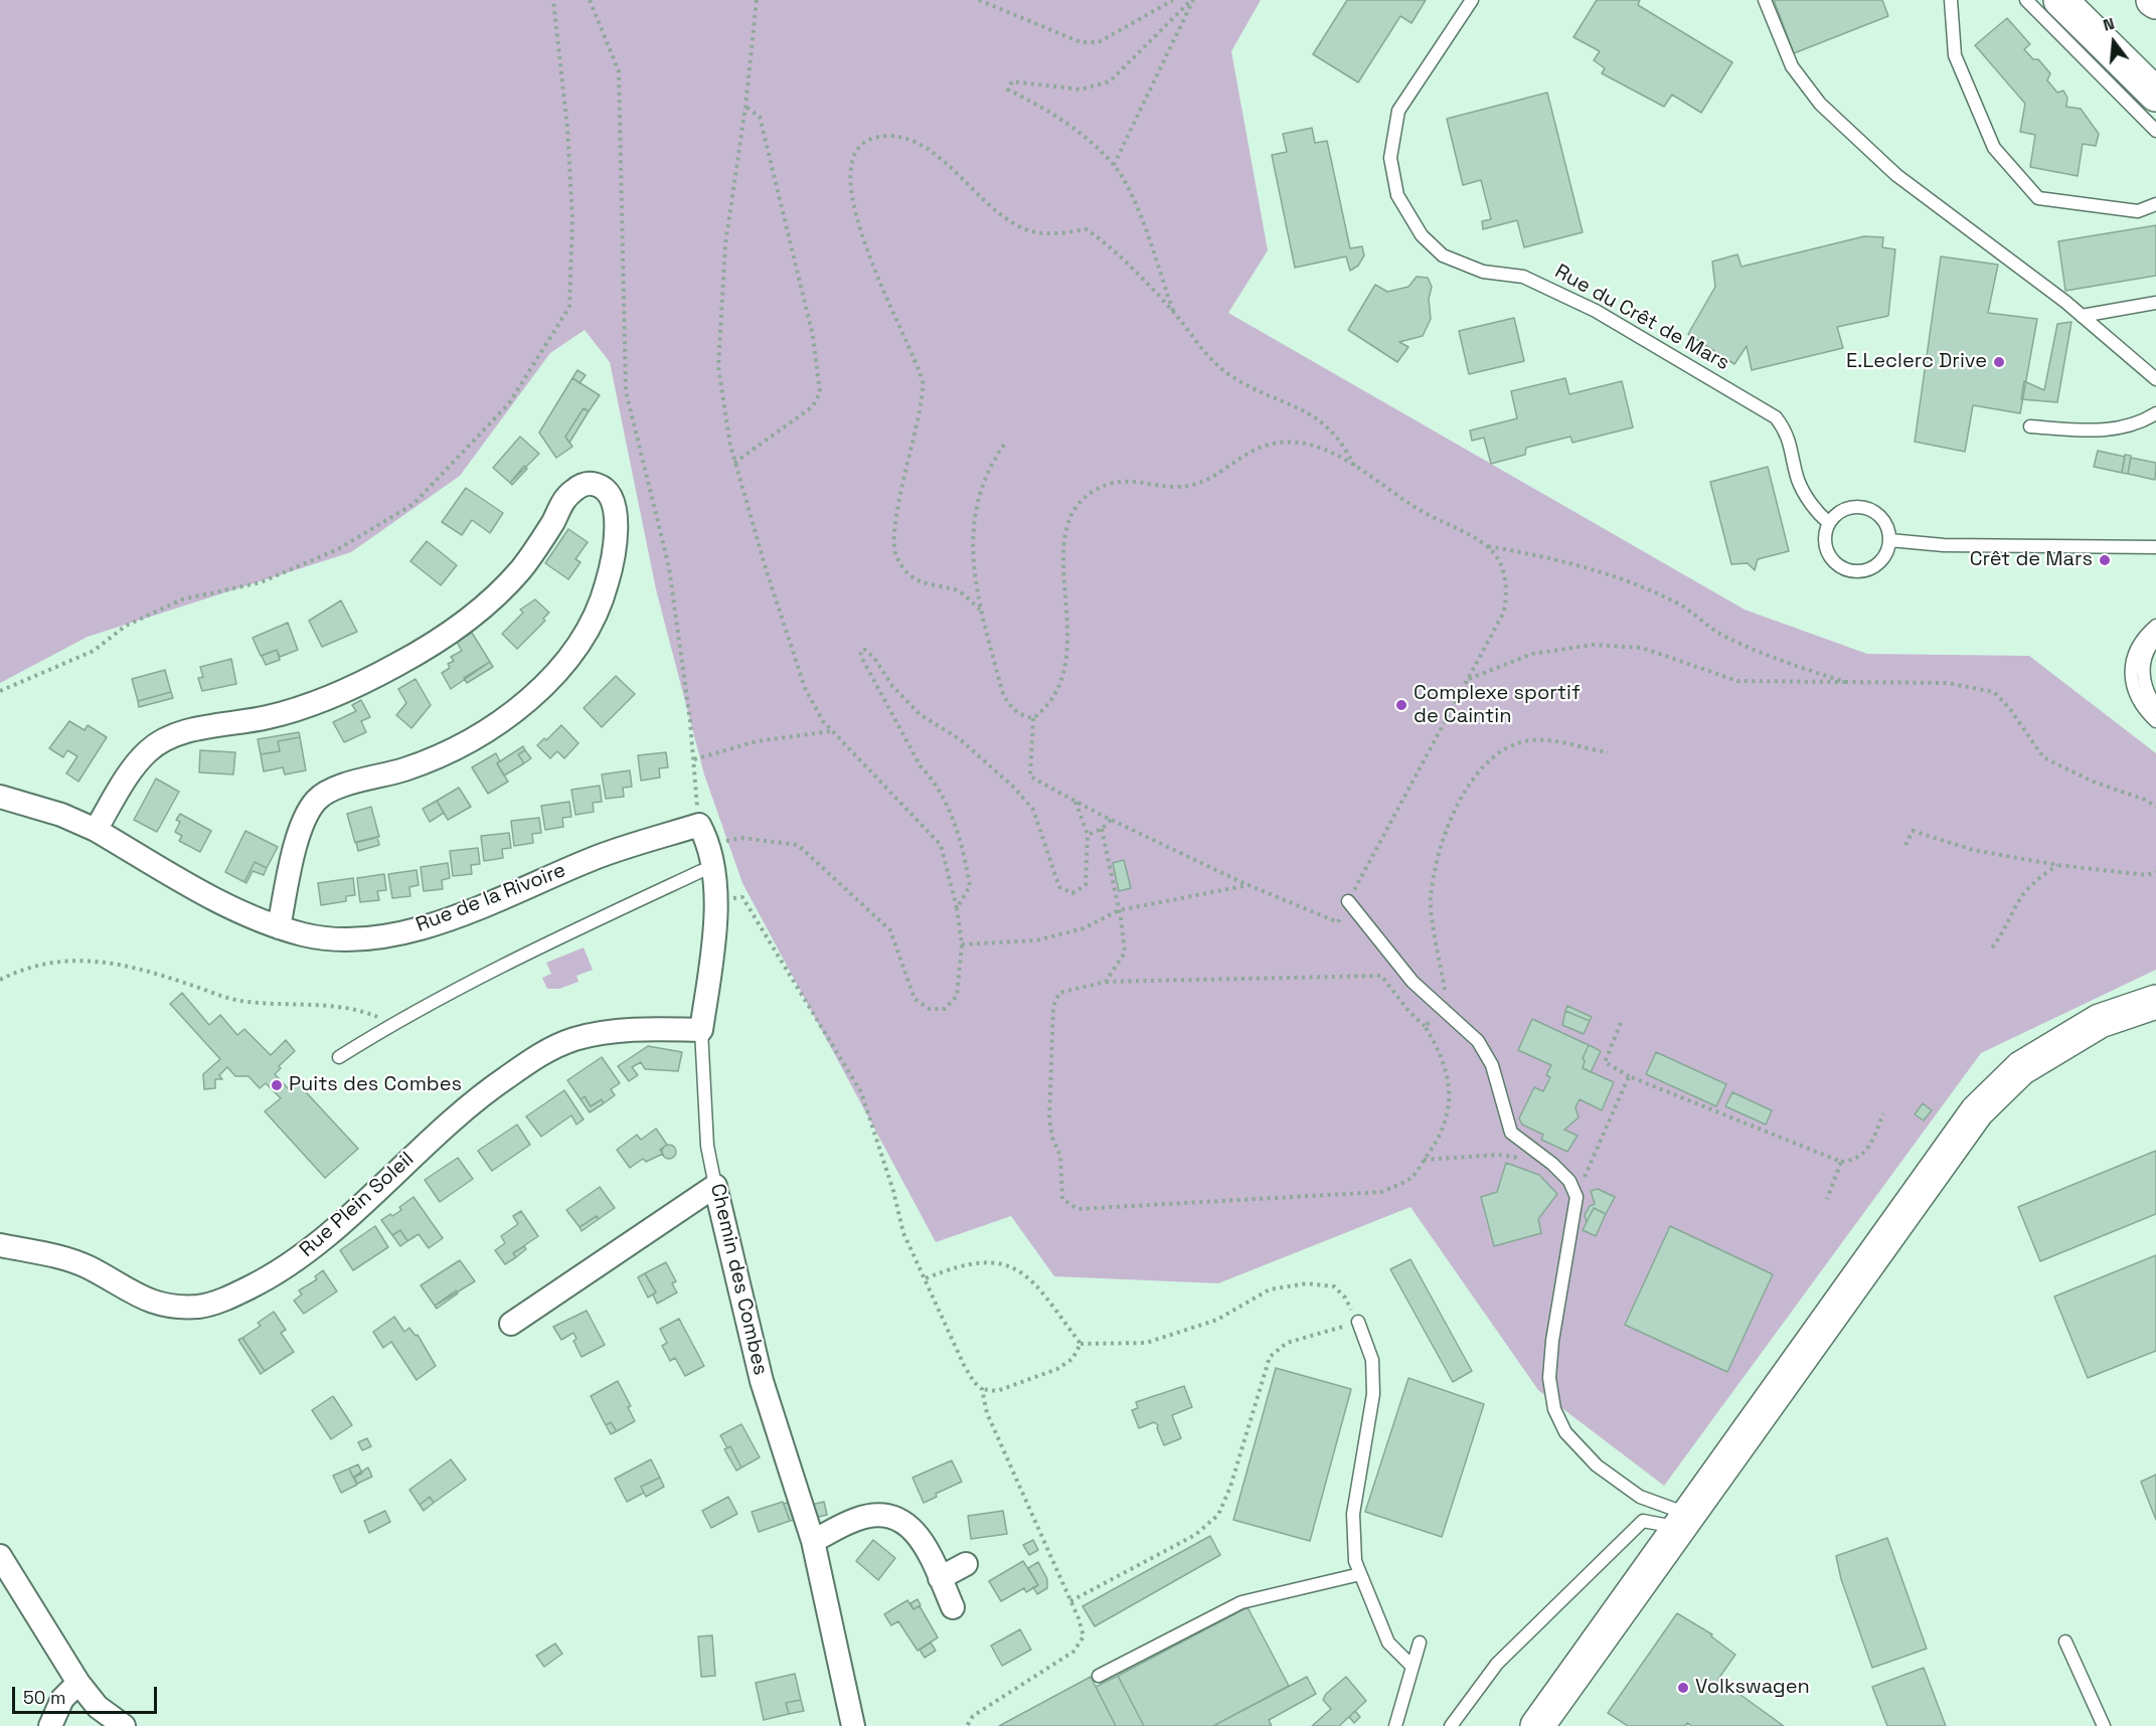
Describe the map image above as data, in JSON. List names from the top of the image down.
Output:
{
  "streets": {
    "street": ["Rue de la Rivoire", "Rue Plein Soleil", "Chemin des Combes"],
    "lane": ["Rue du Crêt de Mars"]
  },
  "crossings": [
    ["Rue de la Rivoire", "Chemin des Combes"],
    ["Rue Plein Soleil", "Chemin des Combes"]
  ],
  "places": [
    "E.Leclerc Drive",
    "Crêt de Mars",
    "Complexe sportif de Caintin",
    "Puits des Combes",
    "Volkswagen"
  ],
  "scale_bar": "50 m",
  "north": "top"
}
